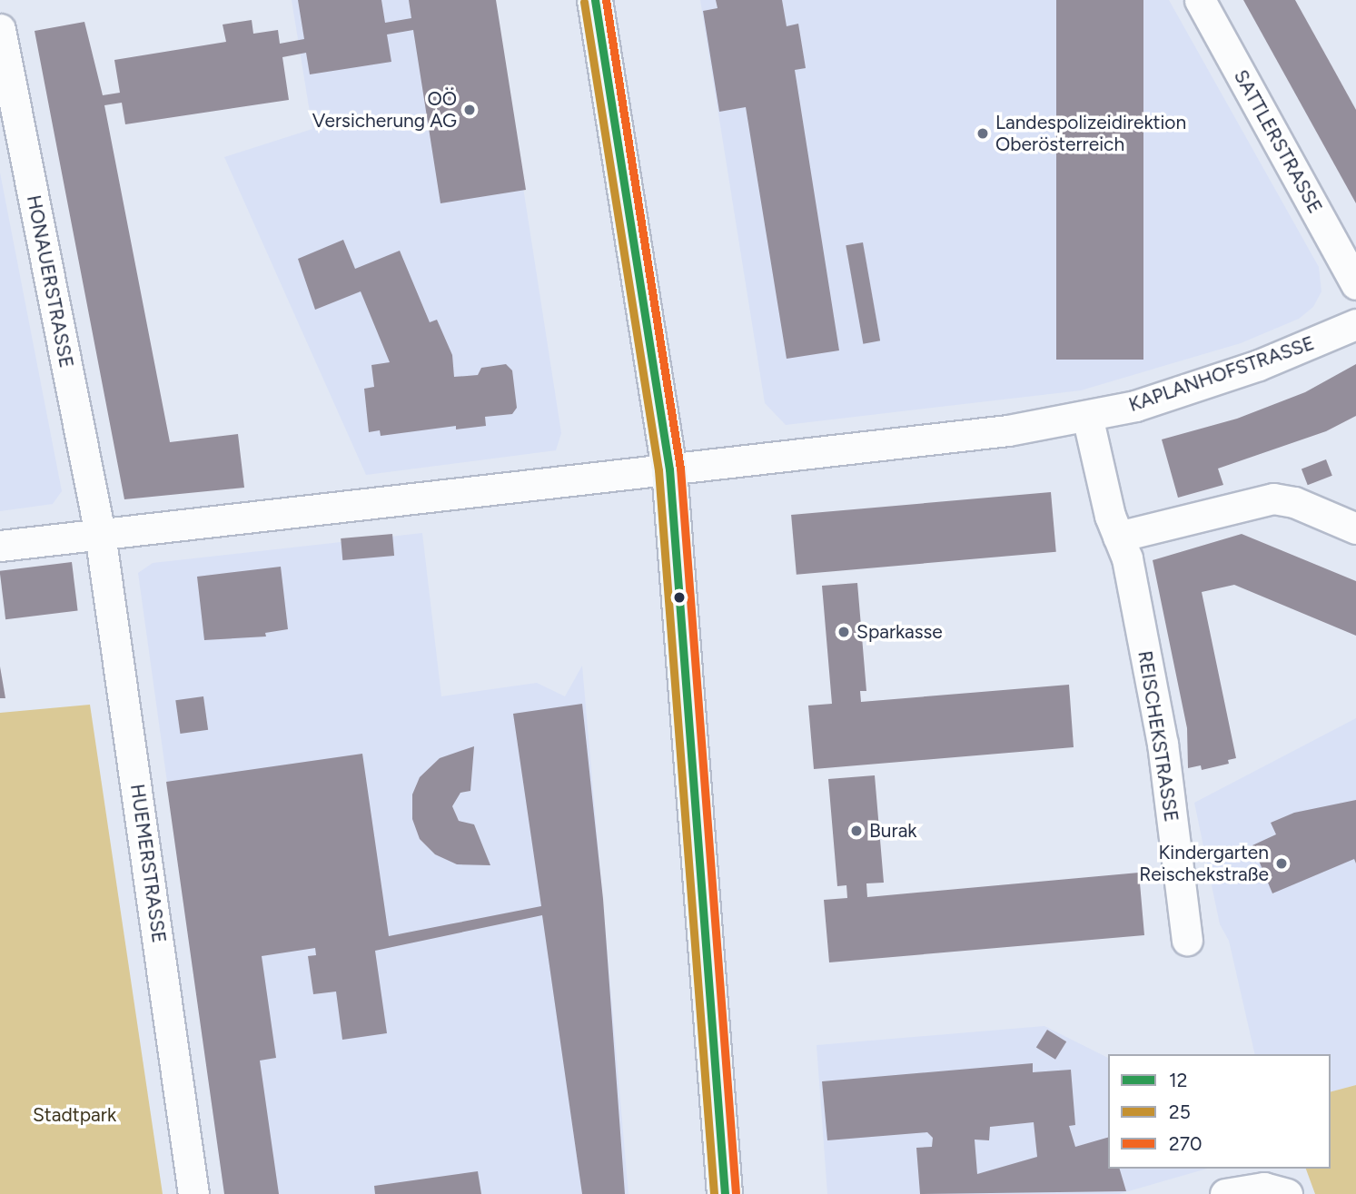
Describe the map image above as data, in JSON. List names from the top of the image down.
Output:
{
  "streets": {
    "street": [
      "SATTLERSTRASSE",
      "HONAUERSTRASSE",
      "KAPLANHOFSTRASSE",
      "REISCHEKSTRASSE",
      "HUEMERSTRASSE"
    ]
  },
  "crossings": [
    ["HONAUERSTRASSE", "KAPLANHOFSTRASSE"],
    ["HONAUERSTRASSE", "HUEMERSTRASSE"],
    ["KAPLANHOFSTRASSE", "REISCHEKSTRASSE"],
    ["KAPLANHOFSTRASSE", "HUEMERSTRASSE"]
  ],
  "parks": ["Stadtpark"],
  "places": [
    "OÖ Versicherung AG",
    "Landespolizeidirektion Oberösterreich",
    "Sparkasse",
    "Burak",
    "Kindergarten Reischekstraße"
  ],
  "lines": ["transit line 12", "transit line 270", "transit line 25"],
  "legend": ["12", "25", "270"]
}
